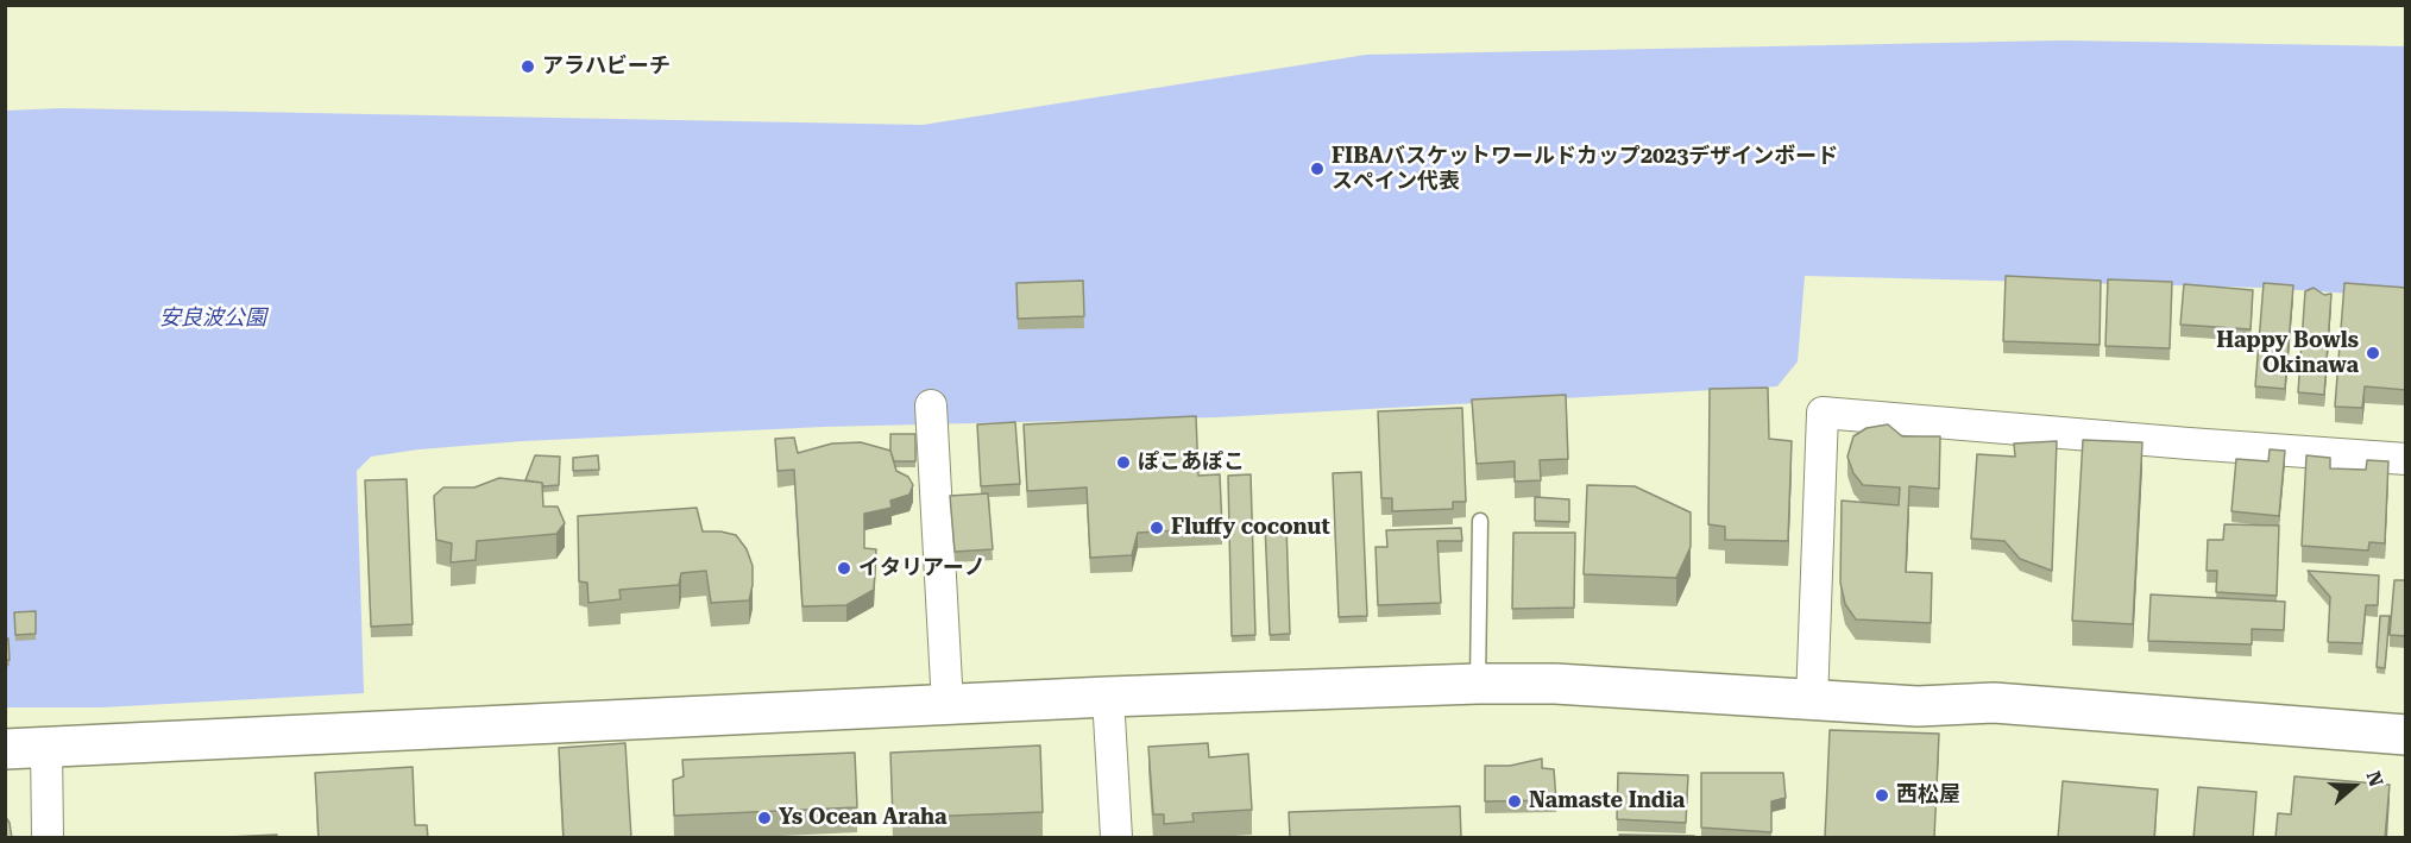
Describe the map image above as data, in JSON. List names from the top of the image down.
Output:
{
  "parks": ["安良波公園"],
  "places": [
    "アラハビーチ",
    "FIBAバスケットワールドカップ2023デザインボード スペイン代表",
    "Happy Bowls Okinawa",
    "ぽこあぽこ",
    "Fluffy coconut",
    "イタリアーノ",
    "西松屋",
    "Namaste India",
    "Ys Ocean Araha"
  ],
  "north": "right"
}
